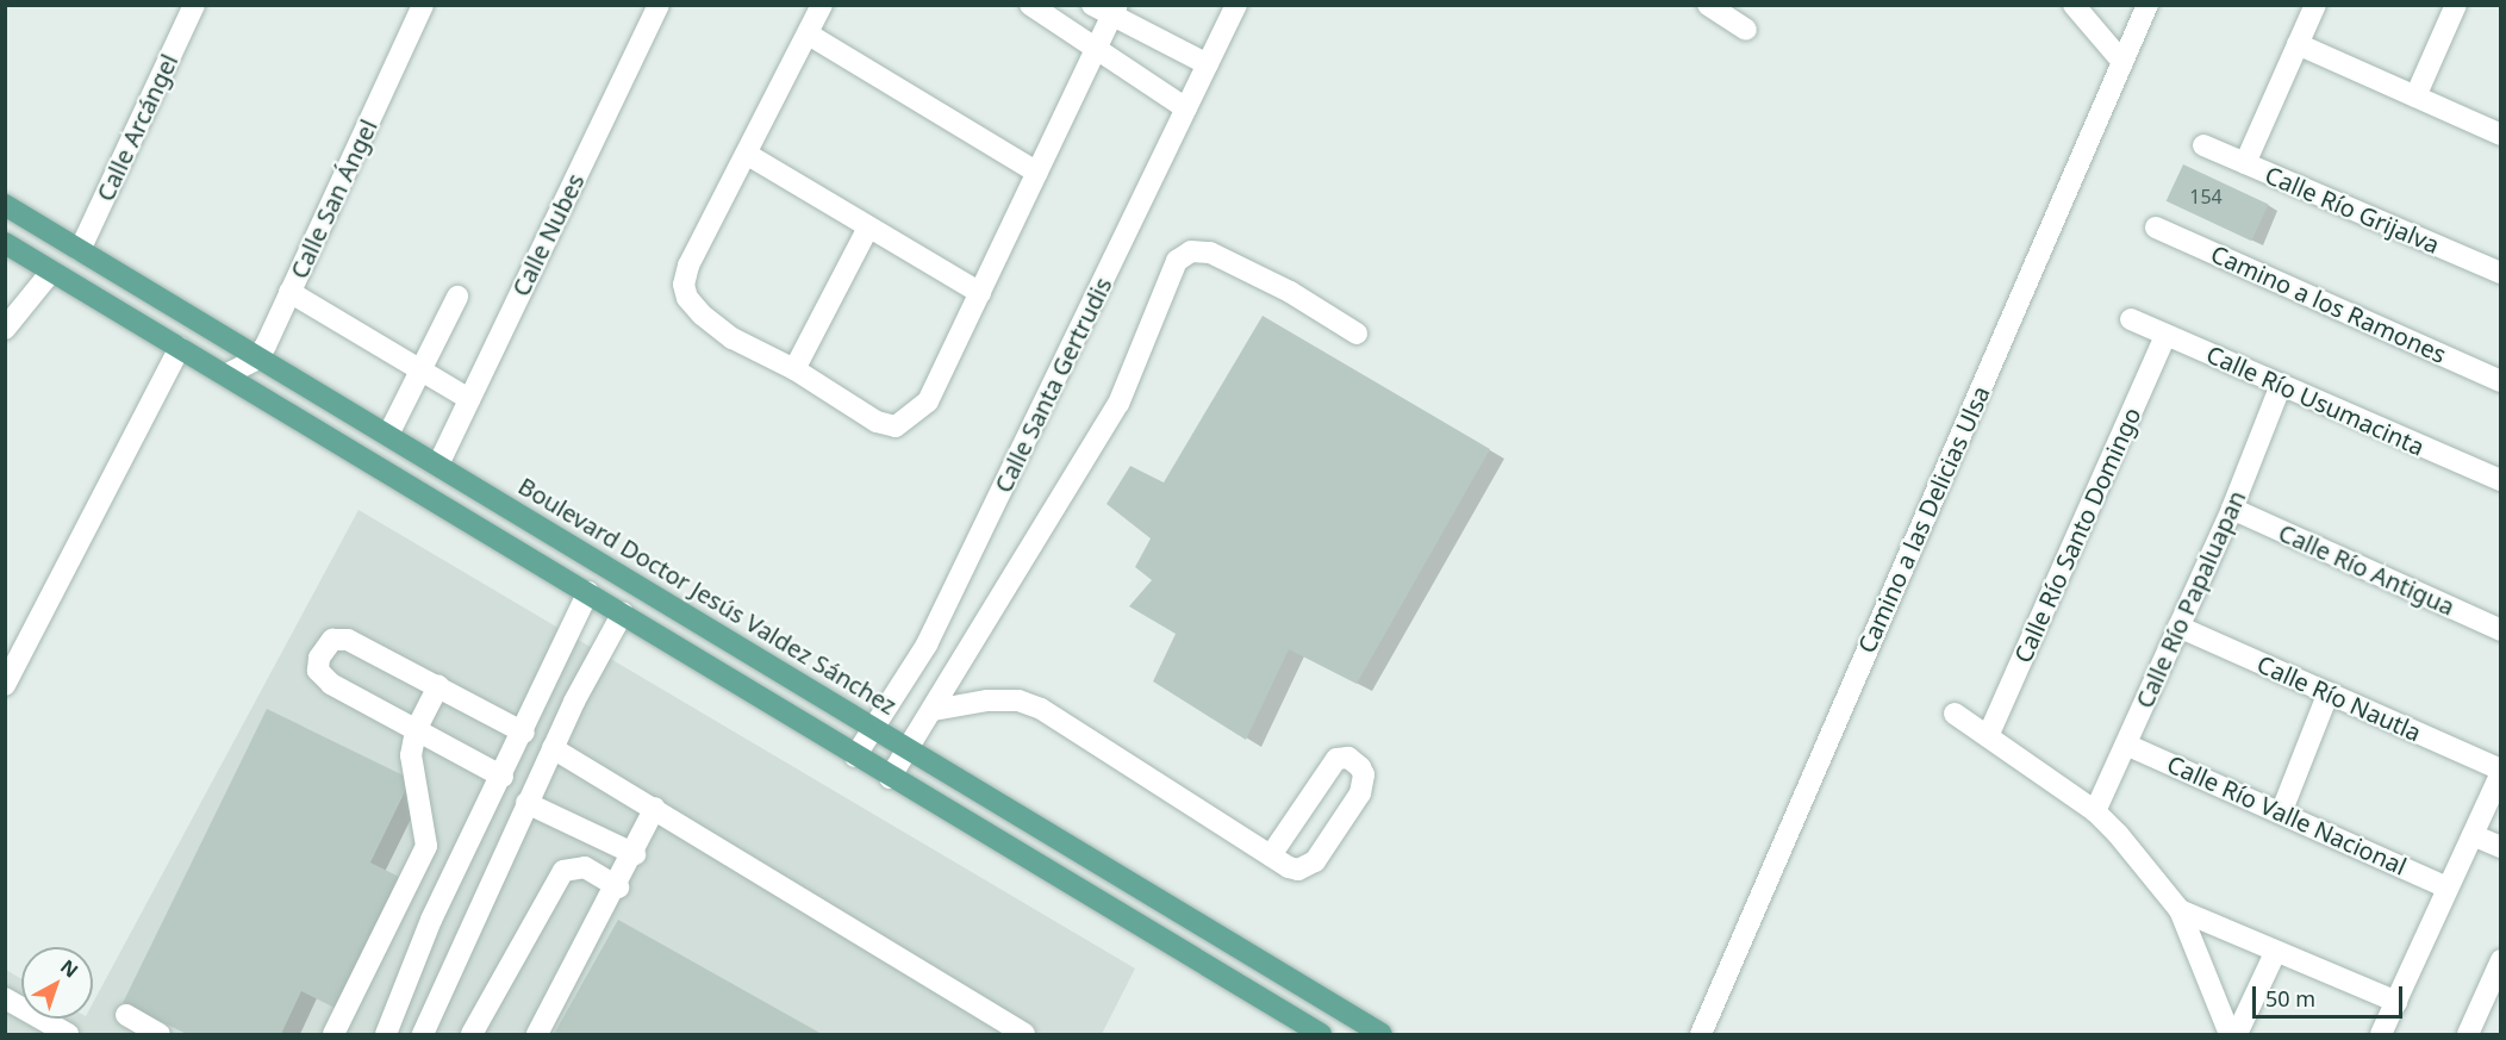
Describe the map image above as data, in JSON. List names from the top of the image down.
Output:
{
  "streets": {
    "main road": ["Boulevard Doctor Jesús Valdez Sánchez"],
    "street": [
      "Calle Arcángel",
      "Calle San Ángel",
      "Calle Río Grijalva",
      "Calle Nubes",
      "Camino a los Ramones",
      "Calle Santa Gertrudis",
      "Calle Río Usumacinta",
      "Camino a las Delicias Ulsa",
      "Calle Río Santo Domingo",
      "Calle Río Antigua",
      "Calle Río Papaluapan",
      "Calle Río Nautla",
      "Calle Río Valle Nacional"
    ]
  },
  "crossings": [
    ["Calle Arcángel", "Boulevard Doctor Jesús Valdez Sánchez"],
    ["Calle San Ángel", "Boulevard Doctor Jesús Valdez Sánchez"],
    ["Calle Nubes", "Boulevard Doctor Jesús Valdez Sánchez"],
    ["Calle Santa Gertrudis", "Boulevard Doctor Jesús Valdez Sánchez"],
    ["Calle Río Usumacinta", "Calle Río Santo Domingo"],
    ["Calle Río Usumacinta", "Calle Río Papaluapan"],
    ["Calle Río Antigua", "Calle Río Papaluapan"],
    ["Calle Río Papaluapan", "Calle Río Nautla"],
    ["Calle Río Papaluapan", "Calle Río Valle Nacional"]
  ],
  "house_numbers": ["154"],
  "scale_bar": "50 m",
  "north": "top right"
}
